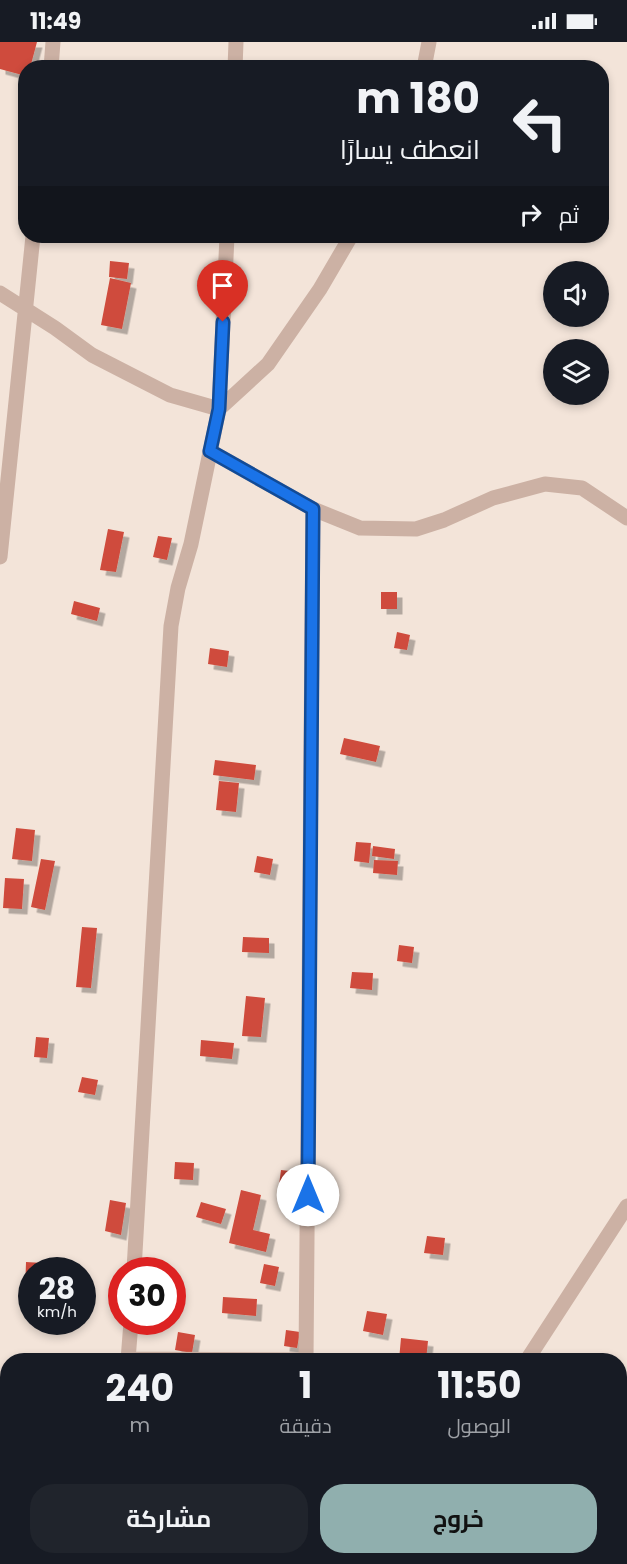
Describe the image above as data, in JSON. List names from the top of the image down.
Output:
{
  "page": {
    "status": "11:49",
    "turn": ["180 m", "انعطف يسارًا"],
    "then": "ثم",
    "speed": "28 km/h",
    "limit": "30",
    "eta": [
      "11:50",
      "الوصول",
      "1",
      "دقيقة",
      "240",
      "m"
    ],
    "buttons": ["خروج", "مشاركة"]
  }
}
